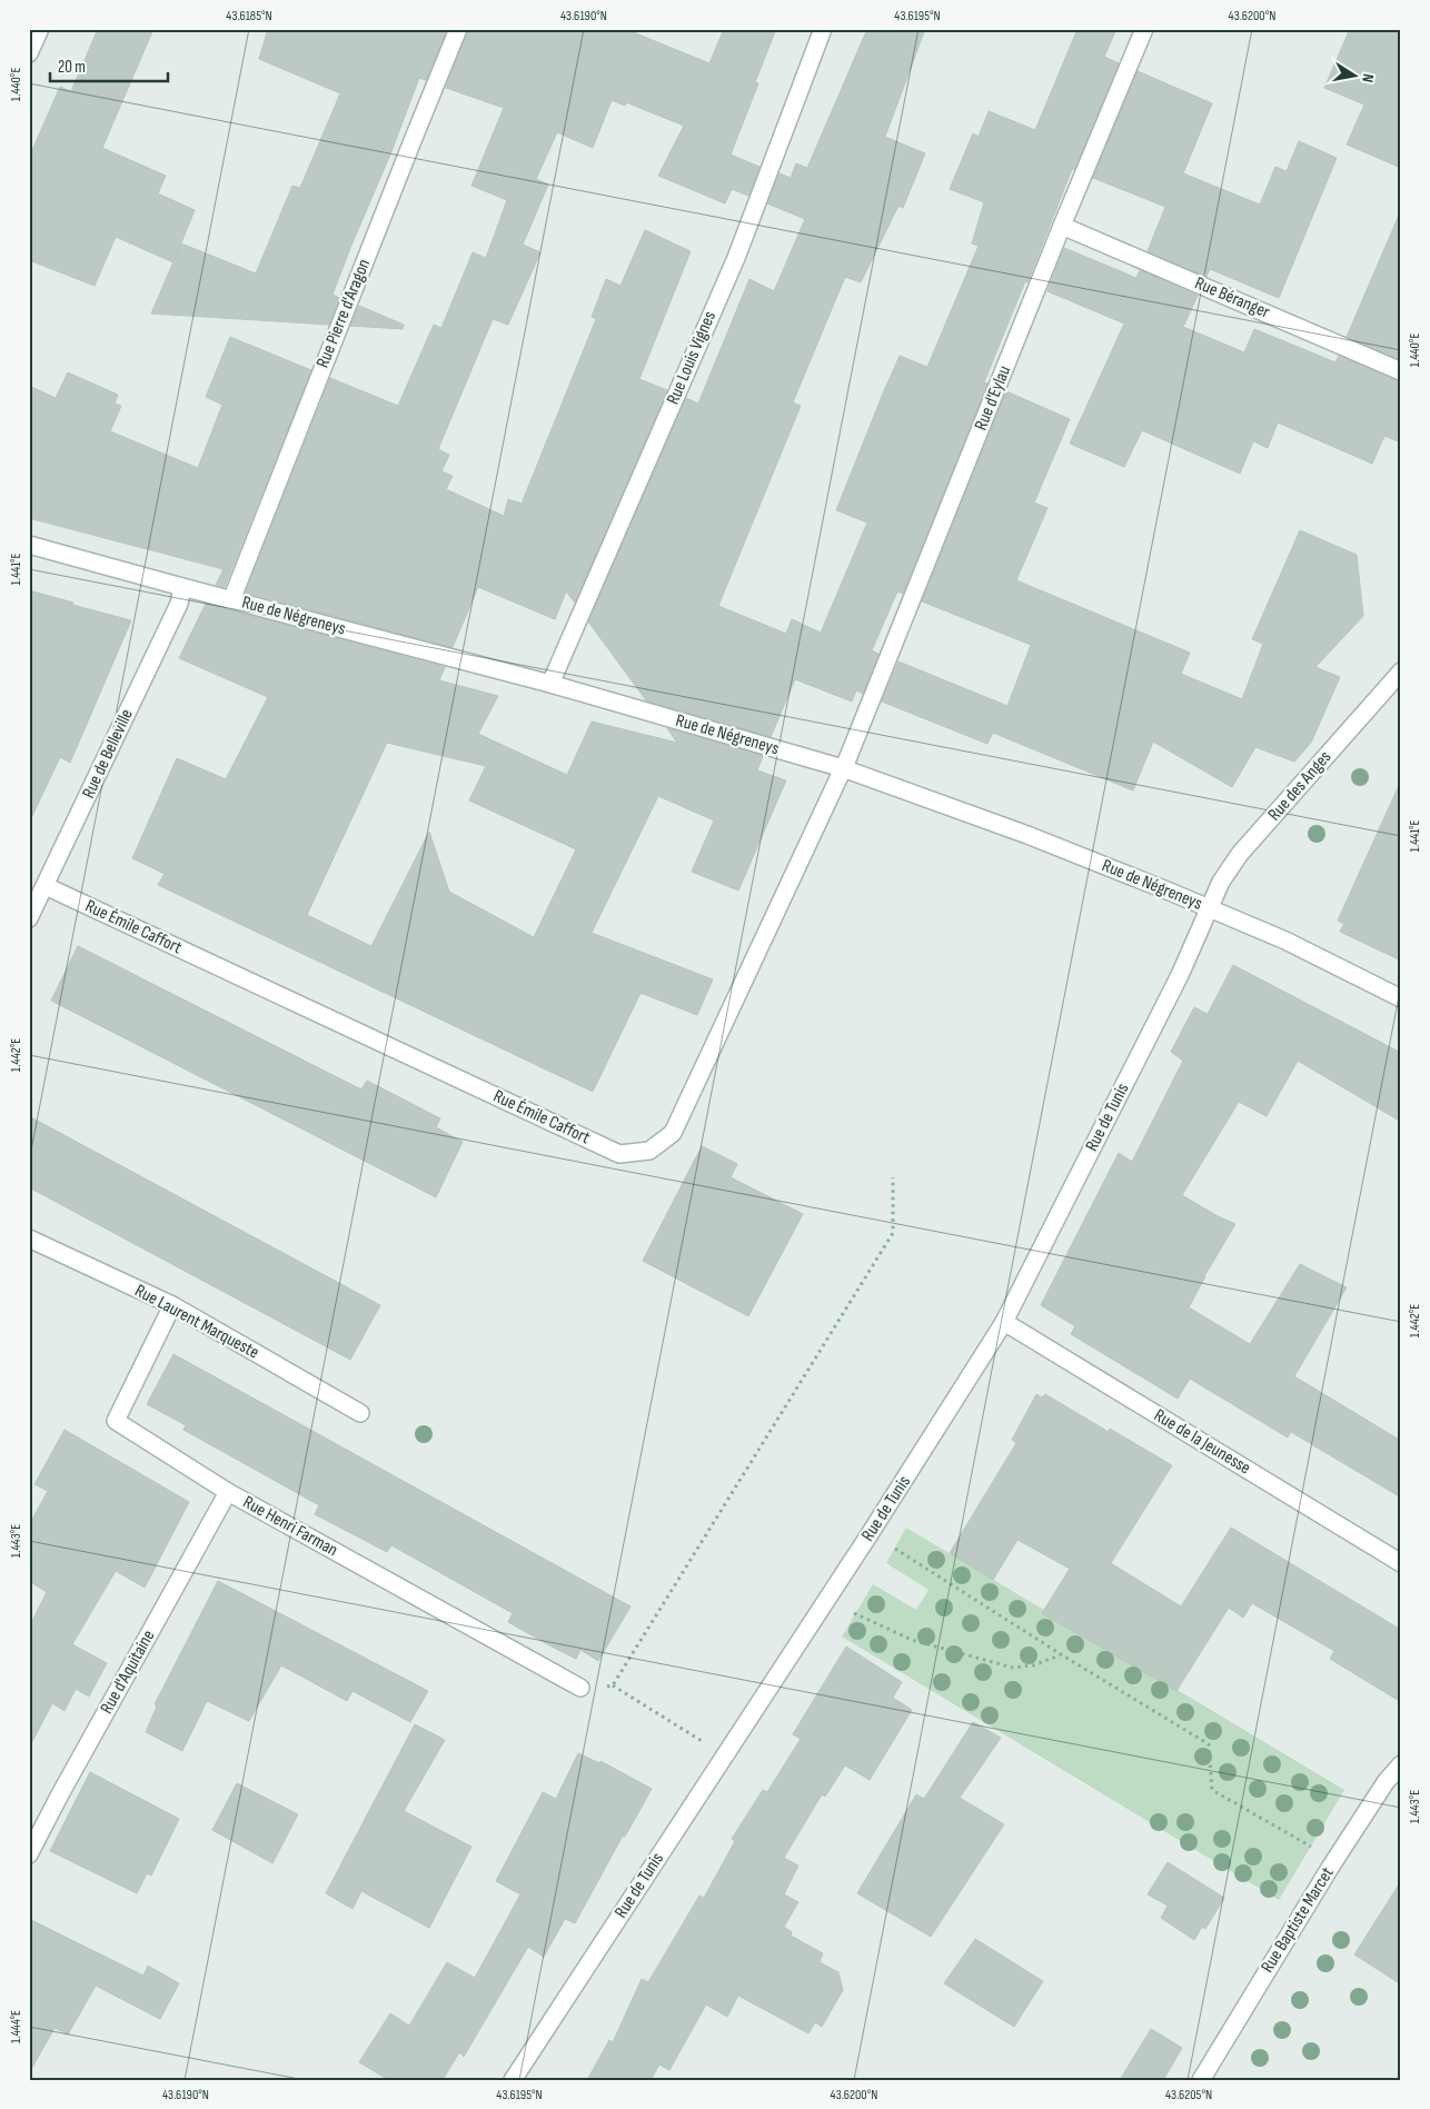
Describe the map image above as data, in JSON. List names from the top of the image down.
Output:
{
  "streets": {
    "street": [
      "Rue Béranger",
      "Rue Pierre d'Aragon",
      "Rue Louis Vignes",
      "Rue d'Eylau",
      "Rue de Négreneys",
      "Rue de Belleville",
      "Rue des Anges",
      "Rue Émile Caffort",
      "Rue de Tunis",
      "Rue Laurent Marqueste",
      "Rue de la Jeunesse",
      "Rue Henri Farman",
      "Rue d'Aquitaine",
      "Rue Baptiste Marcet"
    ]
  },
  "crossings": [
    ["Rue Béranger", "Rue d'Eylau"],
    ["Rue Pierre d'Aragon", "Rue de Négreneys"],
    ["Rue Louis Vignes", "Rue de Négreneys"],
    ["Rue d'Eylau", "Rue de Négreneys"],
    ["Rue d'Eylau", "Rue Émile Caffort"],
    ["Rue de Négreneys", "Rue de Belleville"],
    ["Rue de Négreneys", "Rue des Anges"],
    ["Rue de Négreneys", "Rue Émile Caffort"],
    ["Rue de Négreneys", "Rue de Tunis"],
    ["Rue de Belleville", "Rue Émile Caffort"],
    ["Rue des Anges", "Rue de Tunis"],
    ["Rue de Tunis", "Rue de la Jeunesse"],
    ["Rue Laurent Marqueste", "Rue Henri Farman"],
    ["Rue Henri Farman", "Rue d'Aquitaine"]
  ],
  "scale_bar": "20 m",
  "north": "right",
  "coordinates": [
    "43.6185°N",
    "43.6190°N",
    "43.6195°N",
    "43.6200°N",
    "1.440°E",
    "1.441°E",
    "1.442°E",
    "1.443°E",
    "1.444°E",
    "43.6205°N"
  ]
}
